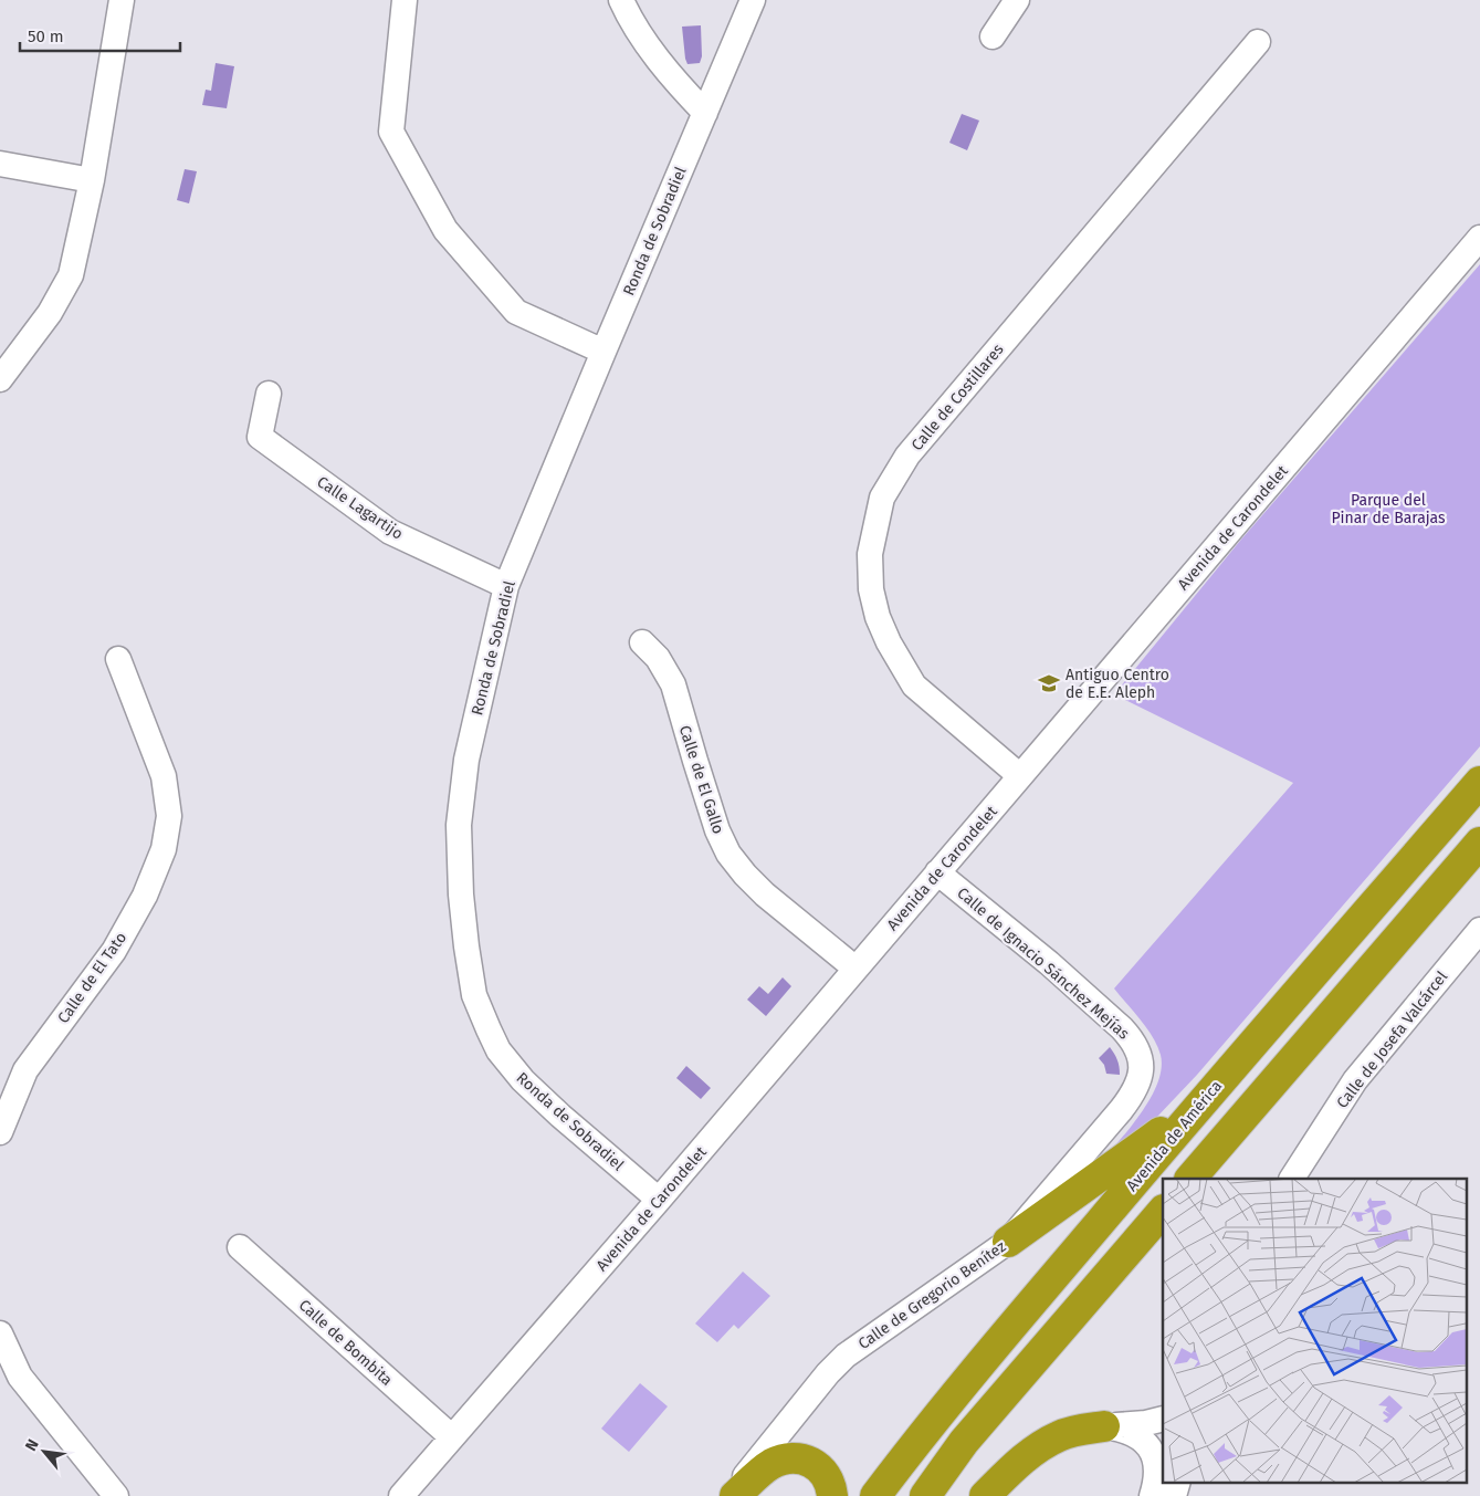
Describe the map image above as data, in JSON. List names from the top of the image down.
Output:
{
  "streets": {
    "highway": ["Avenida de América"],
    "street": [
      "Ronda de Sobradiel",
      "Calle de Costillares",
      "Calle Lagartijo",
      "Avenida de Carondelet",
      "Calle de El Gallo",
      "Calle de Ignacio Sánchez Mejías",
      "Calle de El Tato",
      "Calle de Josefa Valcárcel",
      "Calle de Gregorio Benítez",
      "Calle de Bombita"
    ]
  },
  "crossings": [
    ["Ronda de Sobradiel", "Calle Lagartijo"],
    ["Ronda de Sobradiel", "Avenida de Carondelet"],
    ["Calle de Costillares", "Avenida de Carondelet"],
    ["Avenida de Carondelet", "Calle de El Gallo"],
    ["Avenida de Carondelet", "Calle de Ignacio Sánchez Mejías"],
    ["Avenida de Carondelet", "Calle de Bombita"],
    ["Calle de Ignacio Sánchez Mejías", "Calle de Gregorio Benítez"]
  ],
  "parks": ["Parque del Pinar de Barajas"],
  "places": {
    "school or university": ["Antiguo Centro de E.E. Aleph"]
  },
  "scale_bar": "50 m",
  "north": "top left"
}
